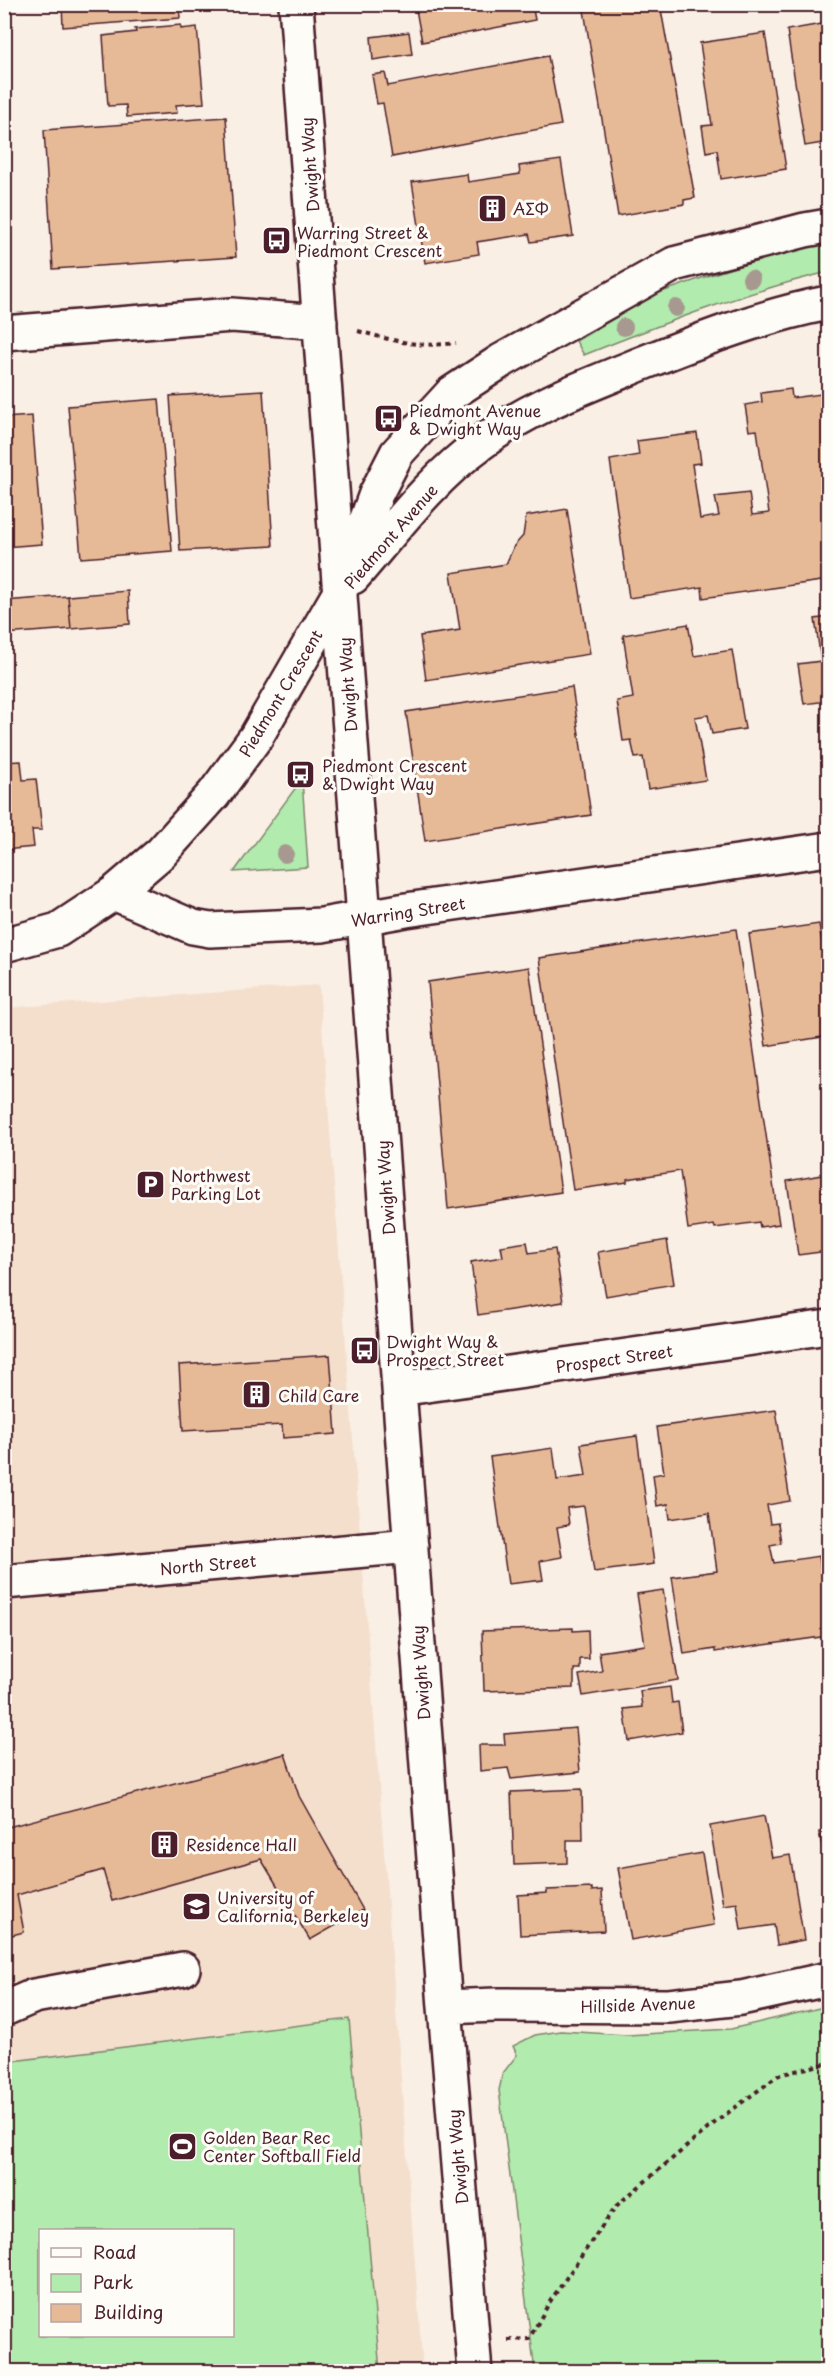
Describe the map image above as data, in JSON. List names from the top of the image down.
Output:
{
  "streets": {
    "street": [
      "Dwight Way",
      "Piedmont Avenue",
      "Piedmont Crescent",
      "Warring Street",
      "Prospect Street",
      "North Street",
      "Hillside Avenue"
    ]
  },
  "crossings": [
    ["Dwight Way", "Piedmont Avenue"],
    ["Dwight Way", "Piedmont Crescent"],
    ["Dwight Way", "Warring Street"],
    ["Dwight Way", "Prospect Street"],
    ["Dwight Way", "North Street"],
    ["Dwight Way", "Hillside Avenue"],
    ["Piedmont Avenue", "Piedmont Crescent"],
    ["Piedmont Crescent", "Warring Street"]
  ],
  "places": {
    "building": ["ΑΣΦ", "Child Care", "Residence Hall"],
    "bus stop": [
      "Warring Street & Piedmont Crescent",
      "Piedmont Avenue & Dwight Way",
      "Piedmont Crescent & Dwight Way",
      "Dwight Way & Prospect Street"
    ],
    "parking": ["Northwest Parking Lot"],
    "school or university": ["University of California, Berkeley"],
    "sports": ["Golden Bear Rec Center Softball Field"]
  },
  "legend": ["Road", "Park", "Building"]
}
